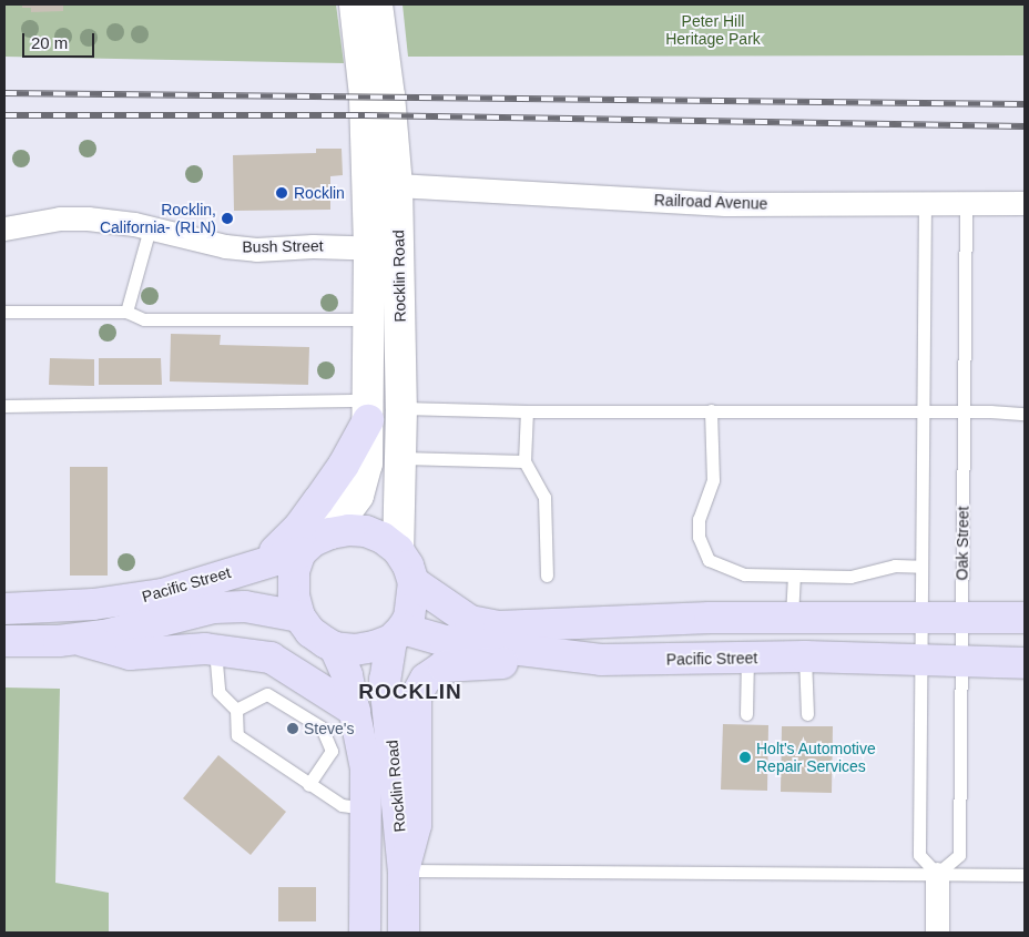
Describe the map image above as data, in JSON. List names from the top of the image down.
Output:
{
  "streets": {
    "main road": ["Rocklin Road", "Pacific Street"],
    "street": ["Railroad Avenue", "Bush Street"],
    "lane": ["Oak Street"]
  },
  "crossings": [
    ["Railroad Avenue", "Rocklin Road"],
    ["Railroad Avenue", "Oak Street"],
    ["Bush Street", "Rocklin Road"],
    ["Rocklin Road", "Pacific Street"],
    ["Oak Street", "Pacific Street"]
  ],
  "districts": ["ROCKLIN"],
  "parks": ["Peter Hill Heritage Park"],
  "places": [
    "Rocklin",
    "Rocklin, California- (RLN)",
    "Steve's",
    "Holt's Automotive Repair Services"
  ],
  "scale_bar": "20 m"
}
